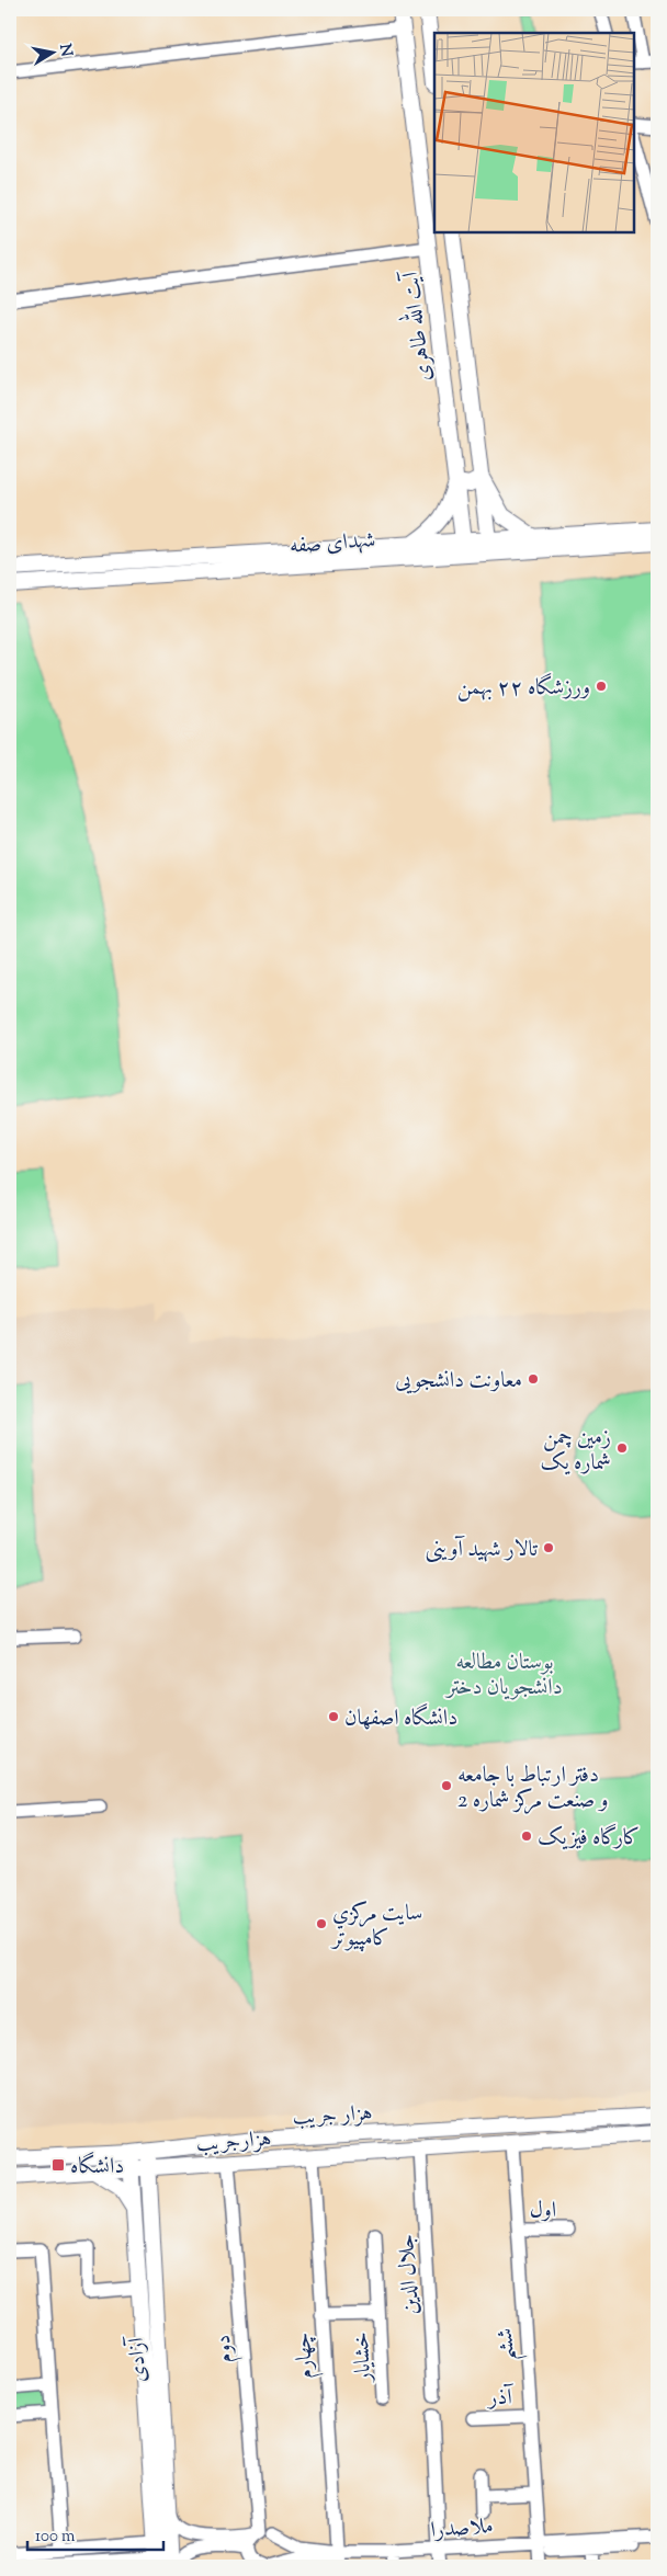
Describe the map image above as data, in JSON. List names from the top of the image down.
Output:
{
  "streets": {
    "main road": [
      "آیت الله طاهری",
      "شهدای صفه",
      "هزار جریب",
      "هزارجریب",
      "آزادی"
    ],
    "street": [
      "اول",
      "جلال الدین",
      "ششم",
      "دوم",
      "چهارم",
      "خشایار",
      "آذر",
      "ملاصدرا"
    ]
  },
  "crossings": [
    ["آیت الله طاهری", "شهدای صفه"],
    ["هزار جریب", "آزادی"],
    ["هزارجریب", "جلال الدین"],
    ["هزارجریب", "ششم"],
    ["هزارجریب", "دوم"],
    ["هزارجریب", "چهارم"],
    ["هزارجریب", "آزادی"],
    ["اول", "ششم"],
    ["ششم", "آذر"],
    ["ششم", "ملاصدرا"],
    ["دوم", "ملاصدرا"],
    ["چهارم", "خشایار"],
    ["چهارم", "ملاصدرا"]
  ],
  "parks": ["بوستان مطالعه دانشجویان دختر"],
  "places": {
    "other": [
      "ورزشگاه ۲۲ بهمن",
      "معاونت دانشجویی",
      "زمین چمن شماره یک",
      "تالار شهید آوینی",
      "دانشگاه اصفهان",
      "دفتر ارتباط با جامعه و صنعت مرکز شماره 2",
      "کارگاه فیزیک",
      "سايت مرکزي کامپيوتر"
    ],
    "transit": ["دانشگاه"]
  },
  "scale_bar": "100 m",
  "north": "right"
}
